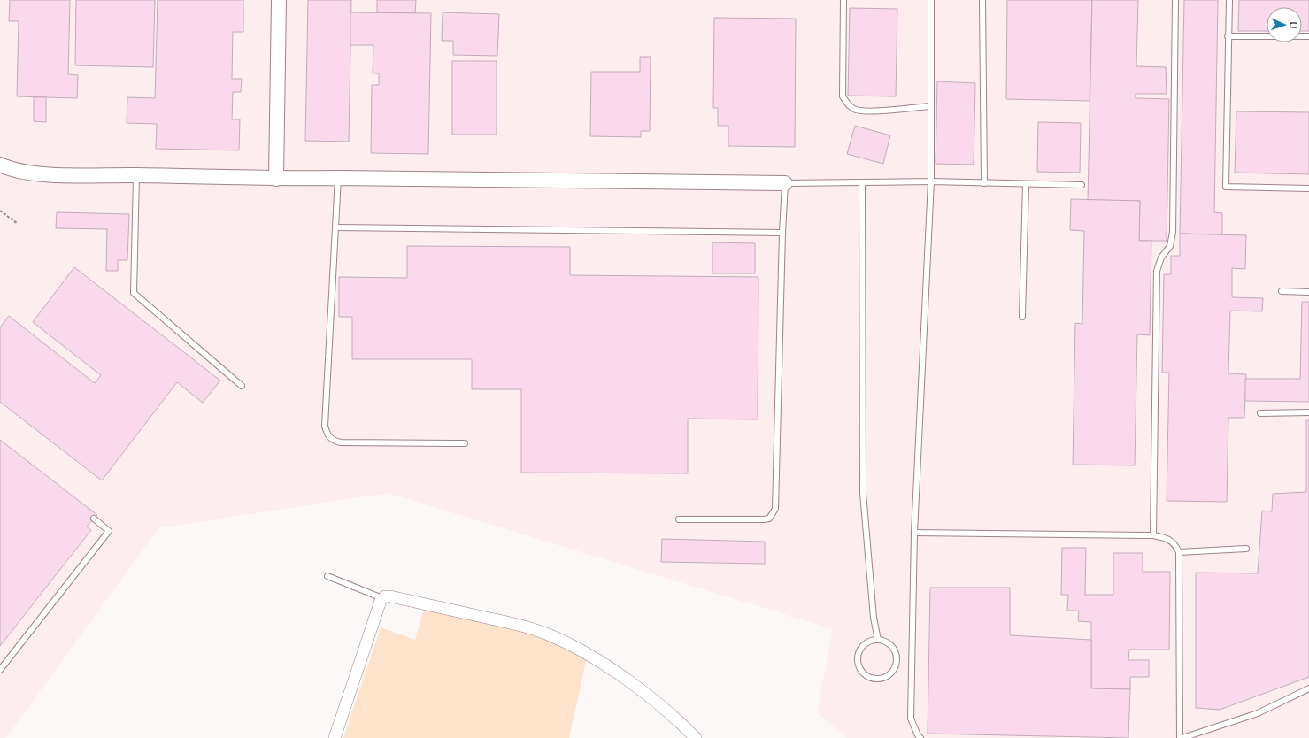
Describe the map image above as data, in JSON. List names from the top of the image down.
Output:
{
  "north": "right"
}
